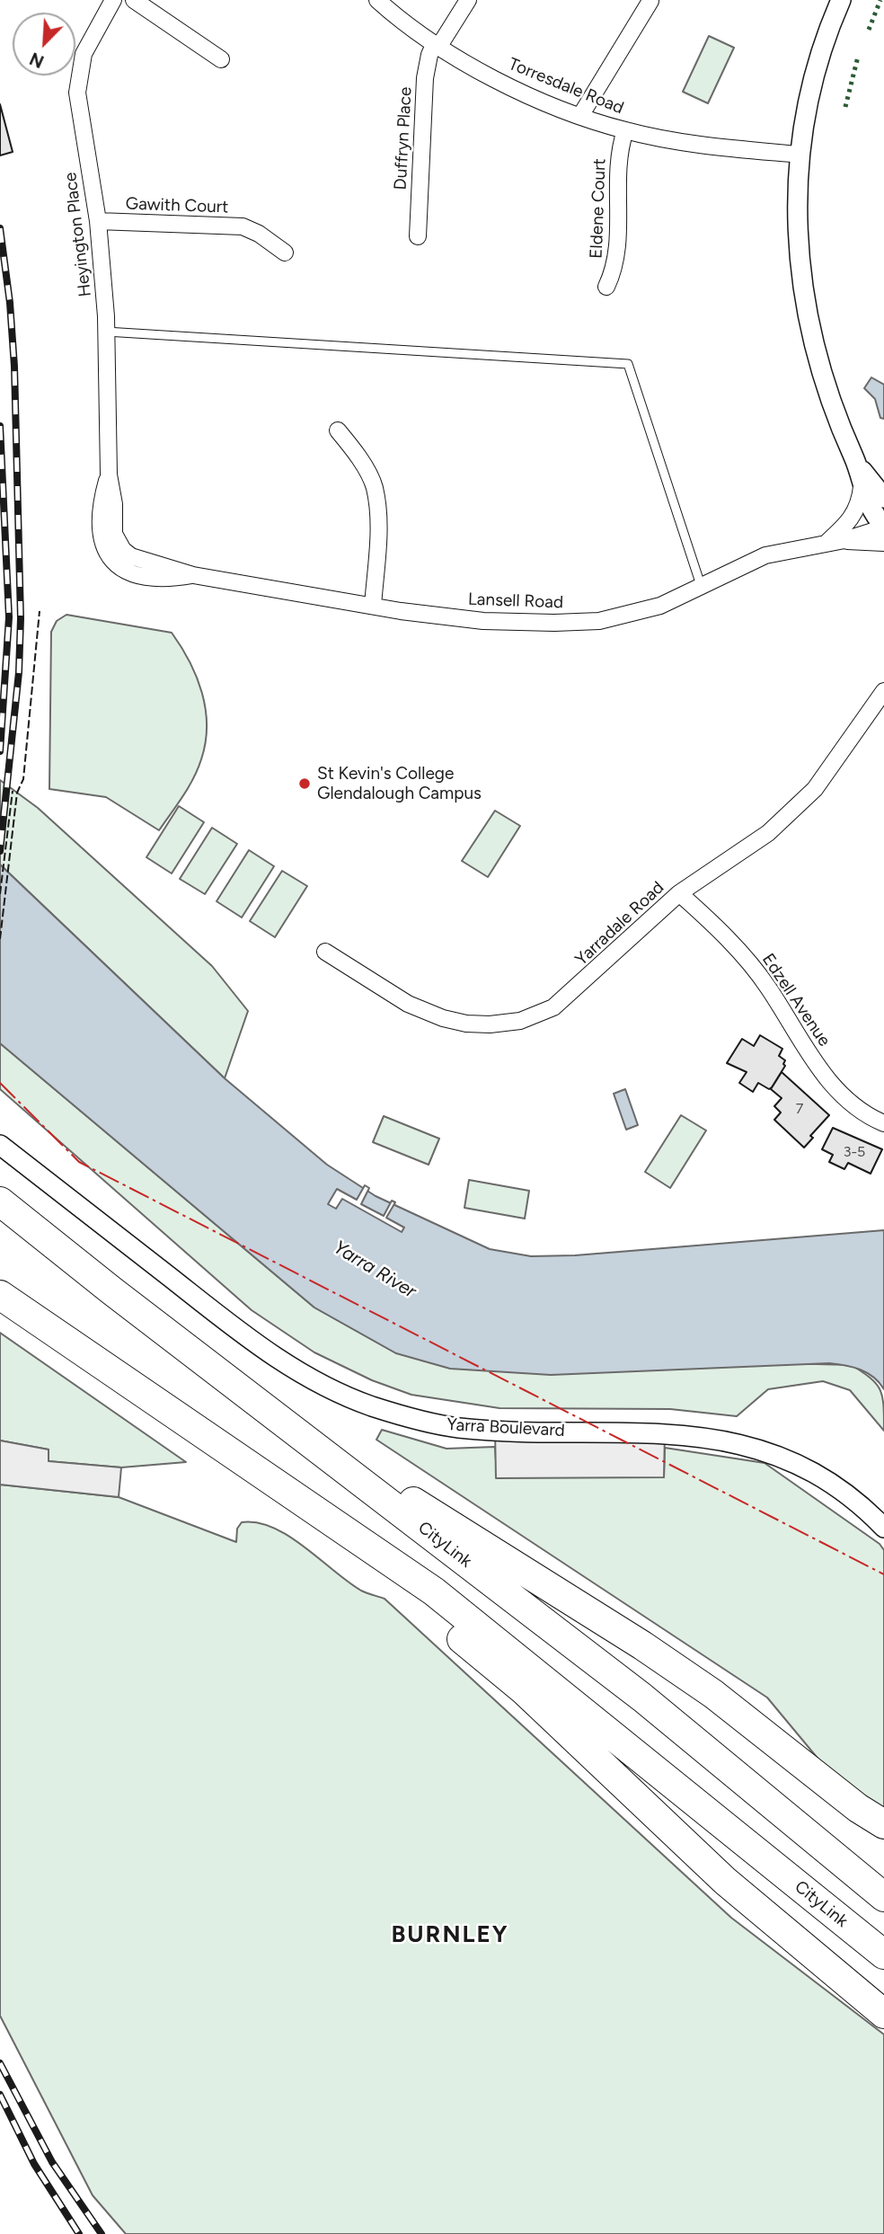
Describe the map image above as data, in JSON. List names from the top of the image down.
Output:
{
  "streets": {
    "highway": ["CityLink"],
    "street": [
      "Torresdale Road",
      "Duffryn Place",
      "Gawith Court",
      "Eldene Court",
      "Heyington Place",
      "Lansell Road",
      "Yarradale Road",
      "Edzell Avenue",
      "Yarra Boulevard"
    ]
  },
  "crossings": [
    ["Torresdale Road", "Duffryn Place"],
    ["Torresdale Road", "Eldene Court"],
    ["Gawith Court", "Heyington Place"],
    ["Heyington Place", "Lansell Road"],
    ["Yarradale Road", "Edzell Avenue"]
  ],
  "districts": ["BURNLEY"],
  "water": ["Yarra River"],
  "places": ["St Kevin's College Glendalough Campus"],
  "house_numbers": ["7", "3-5"],
  "north": "bottom left"
}
